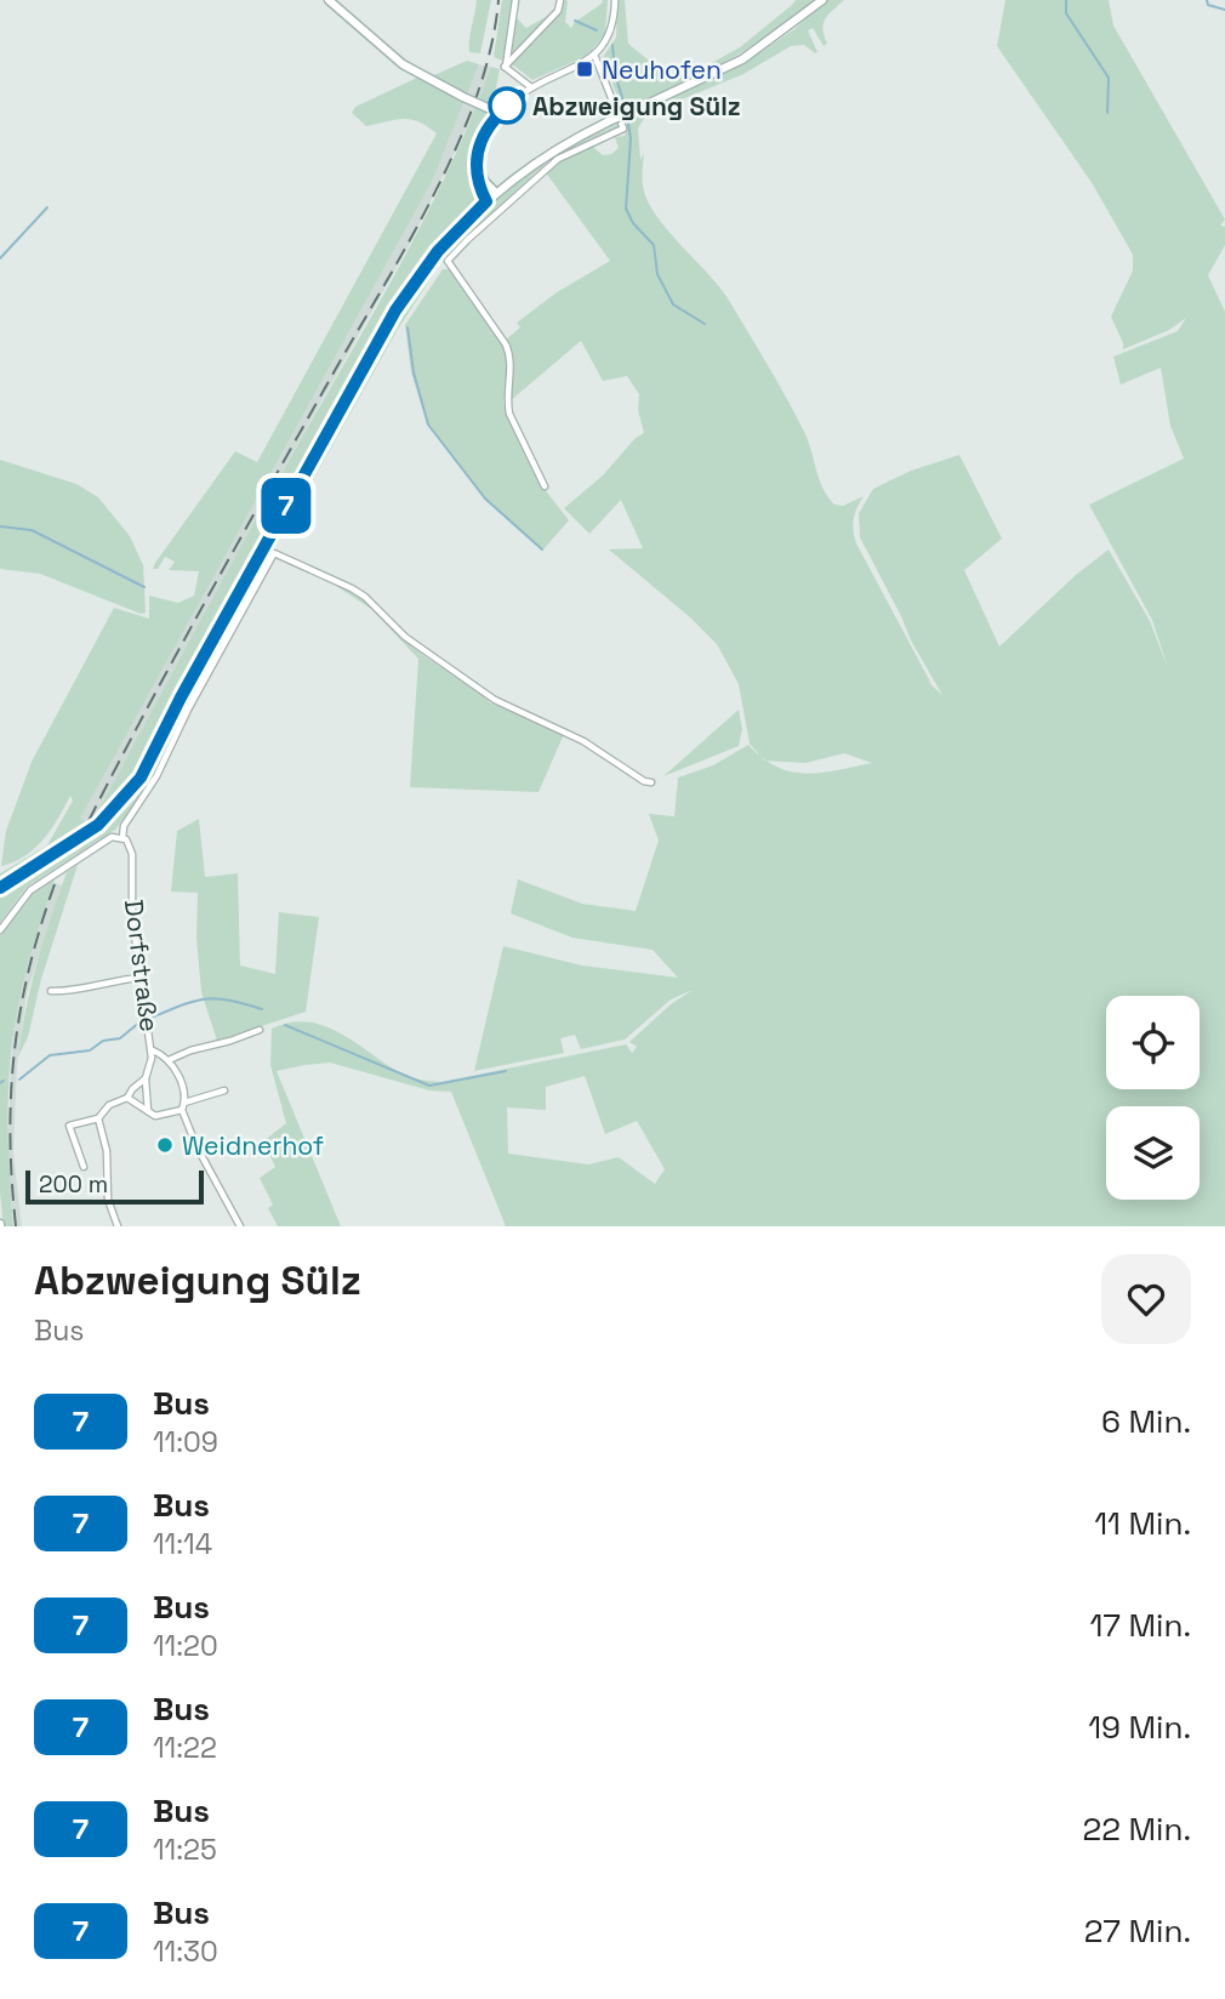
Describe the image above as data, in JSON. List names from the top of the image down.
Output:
{
  "streets": {
    "street": ["Dorfstraße"]
  },
  "places": {
    "transit": ["Neuhofen"],
    "other": ["Abzweigung Sülz", "Weidnerhof"]
  },
  "lines": ["bus line 7"],
  "scale_bar": "200 m",
  "page": {
    "on_map": "7",
    "scale": "200 m",
    "heading": ["Abzweigung Sülz", "Bus"],
    "list": [
      {
        "mark": "7",
        "name": "Bus",
        "note": "11:09",
        "value": "6 Min."
      },
      {
        "mark": "7",
        "name": "Bus",
        "note": "11:14",
        "value": "11 Min."
      },
      {
        "mark": "7",
        "name": "Bus",
        "note": "11:20",
        "value": "17 Min."
      },
      {
        "mark": "7",
        "name": "Bus",
        "note": "11:22",
        "value": "19 Min."
      },
      {
        "mark": "7",
        "name": "Bus",
        "note": "11:25",
        "value": "22 Min."
      },
      {
        "mark": "7",
        "name": "Bus",
        "note": "11:30",
        "value": "27 Min."
      }
    ]
  }
}
